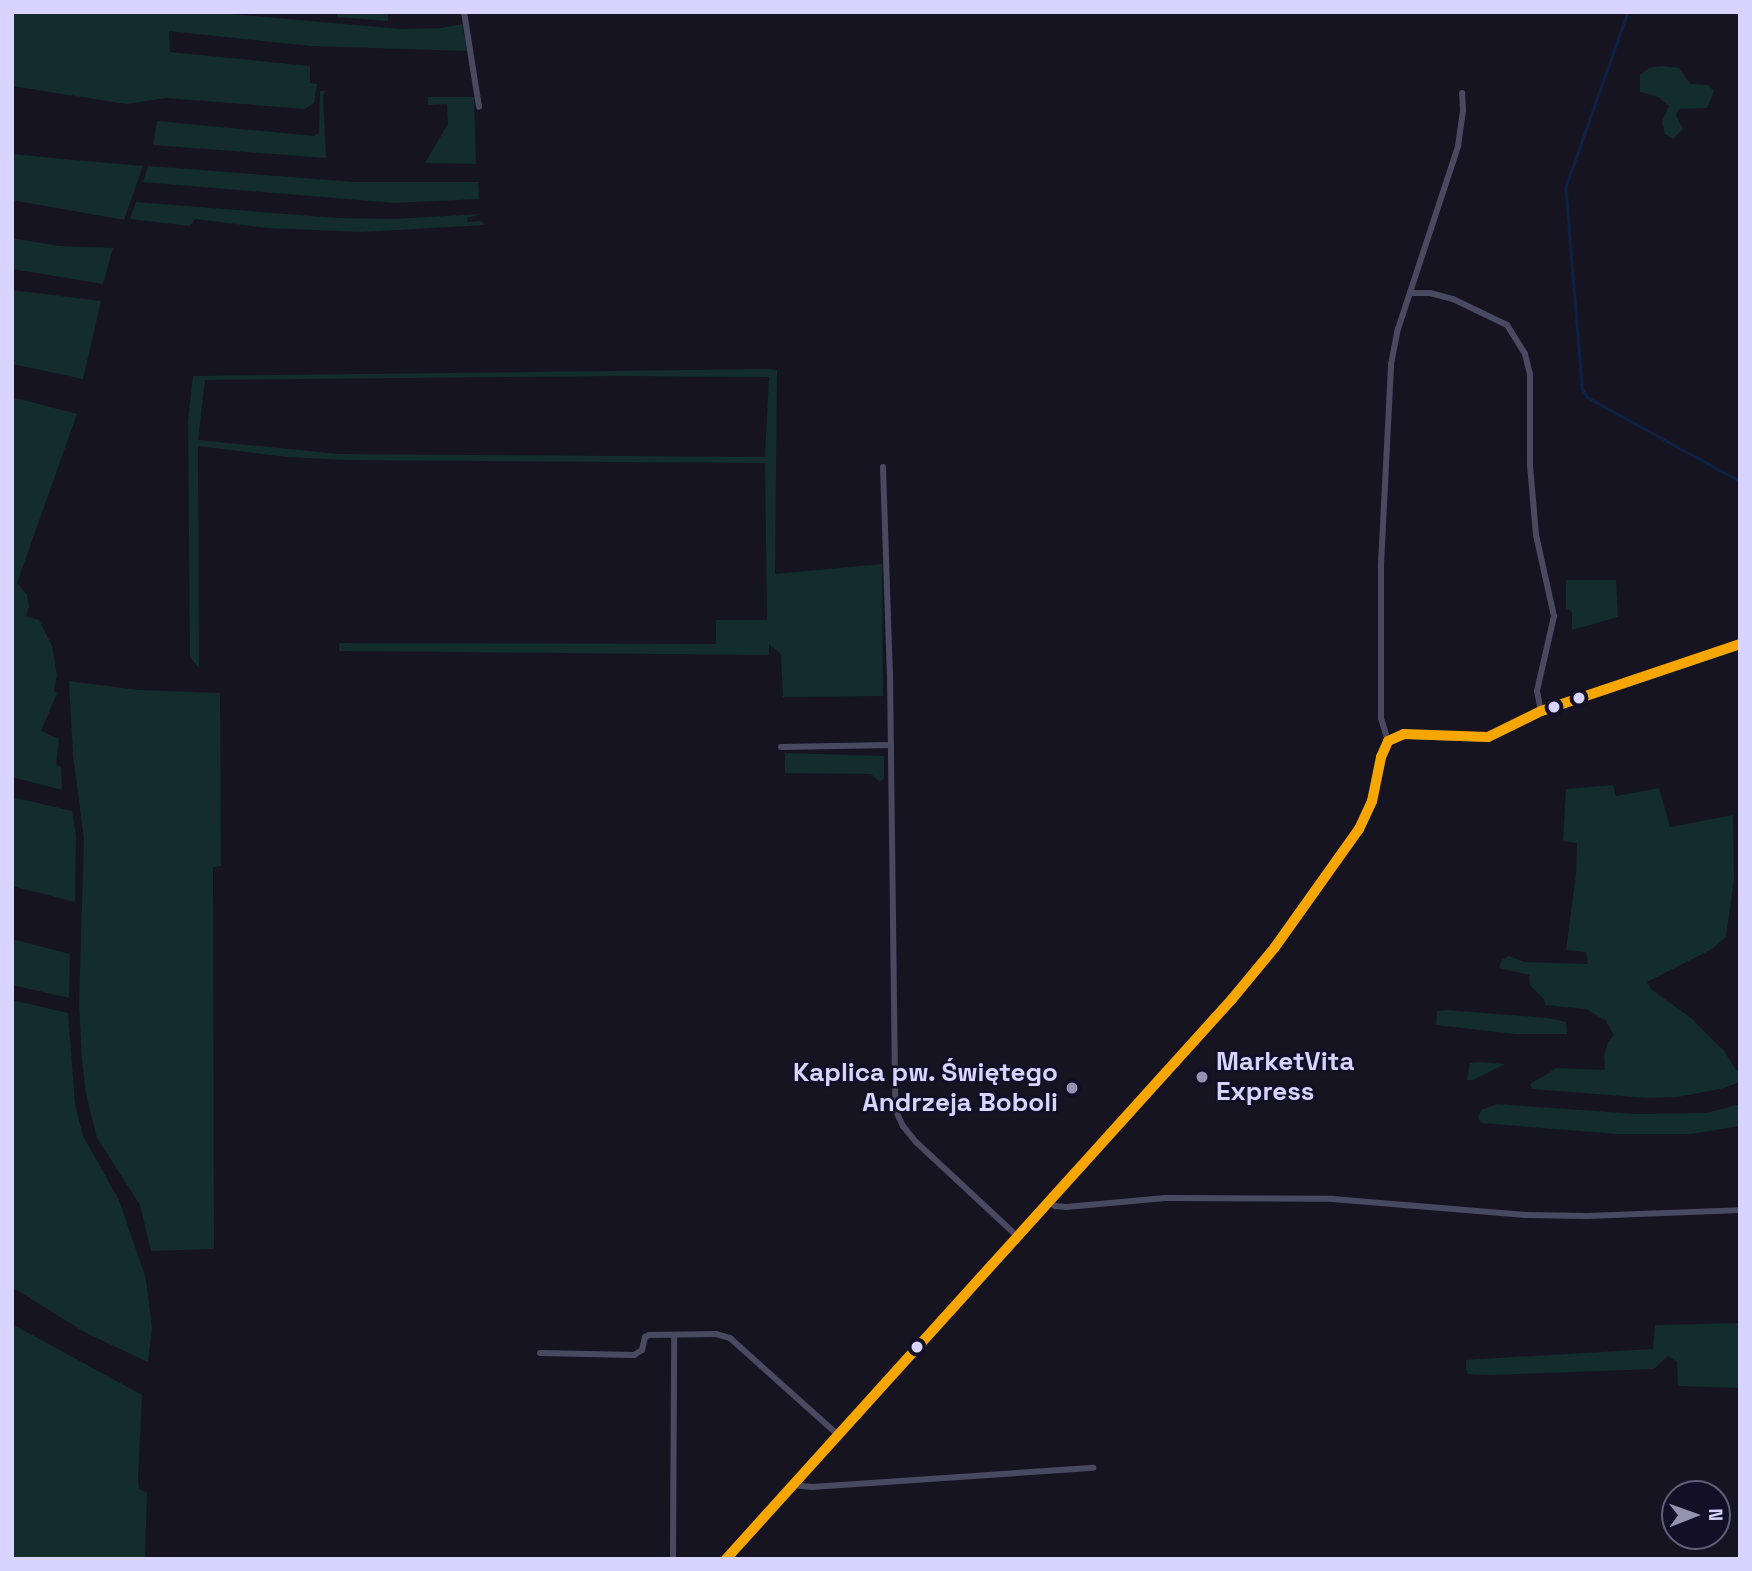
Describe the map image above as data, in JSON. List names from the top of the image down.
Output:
{
  "places": ["MarketVita Express", "Kaplica pw. Świętego Andrzeja Boboli"],
  "north": "right"
}
